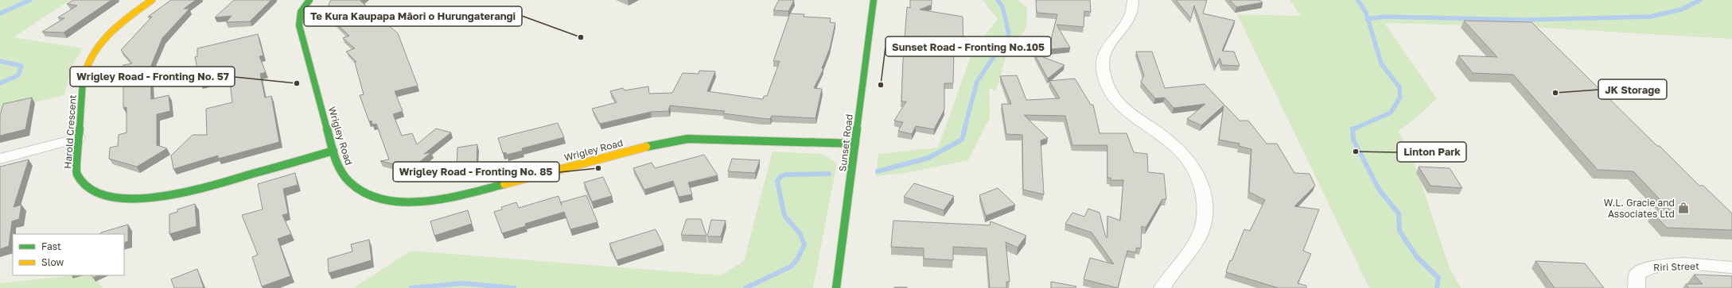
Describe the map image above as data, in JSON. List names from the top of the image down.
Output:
{
  "streets": {
    "street": [
      "Harold Crescent",
      "Wrigley Road",
      "Sunset Road",
      "Riri Street"
    ]
  },
  "crossings": [
    ["Harold Crescent", "Wrigley Road"],
    ["Wrigley Road", "Sunset Road"]
  ],
  "places": {
    "other": [
      "Te Kura Kaupapa Māori o Hurungaterangi",
      "Wrigley Road - Fronting No. 57",
      "Sunset Road - Fronting No.105",
      "JK Storage",
      "Linton Park",
      "Wrigley Road - Fronting No. 85"
    ],
    "shop": ["W.L. Gracie and Associates Ltd"]
  },
  "legend": ["Fast", "Slow"]
}
